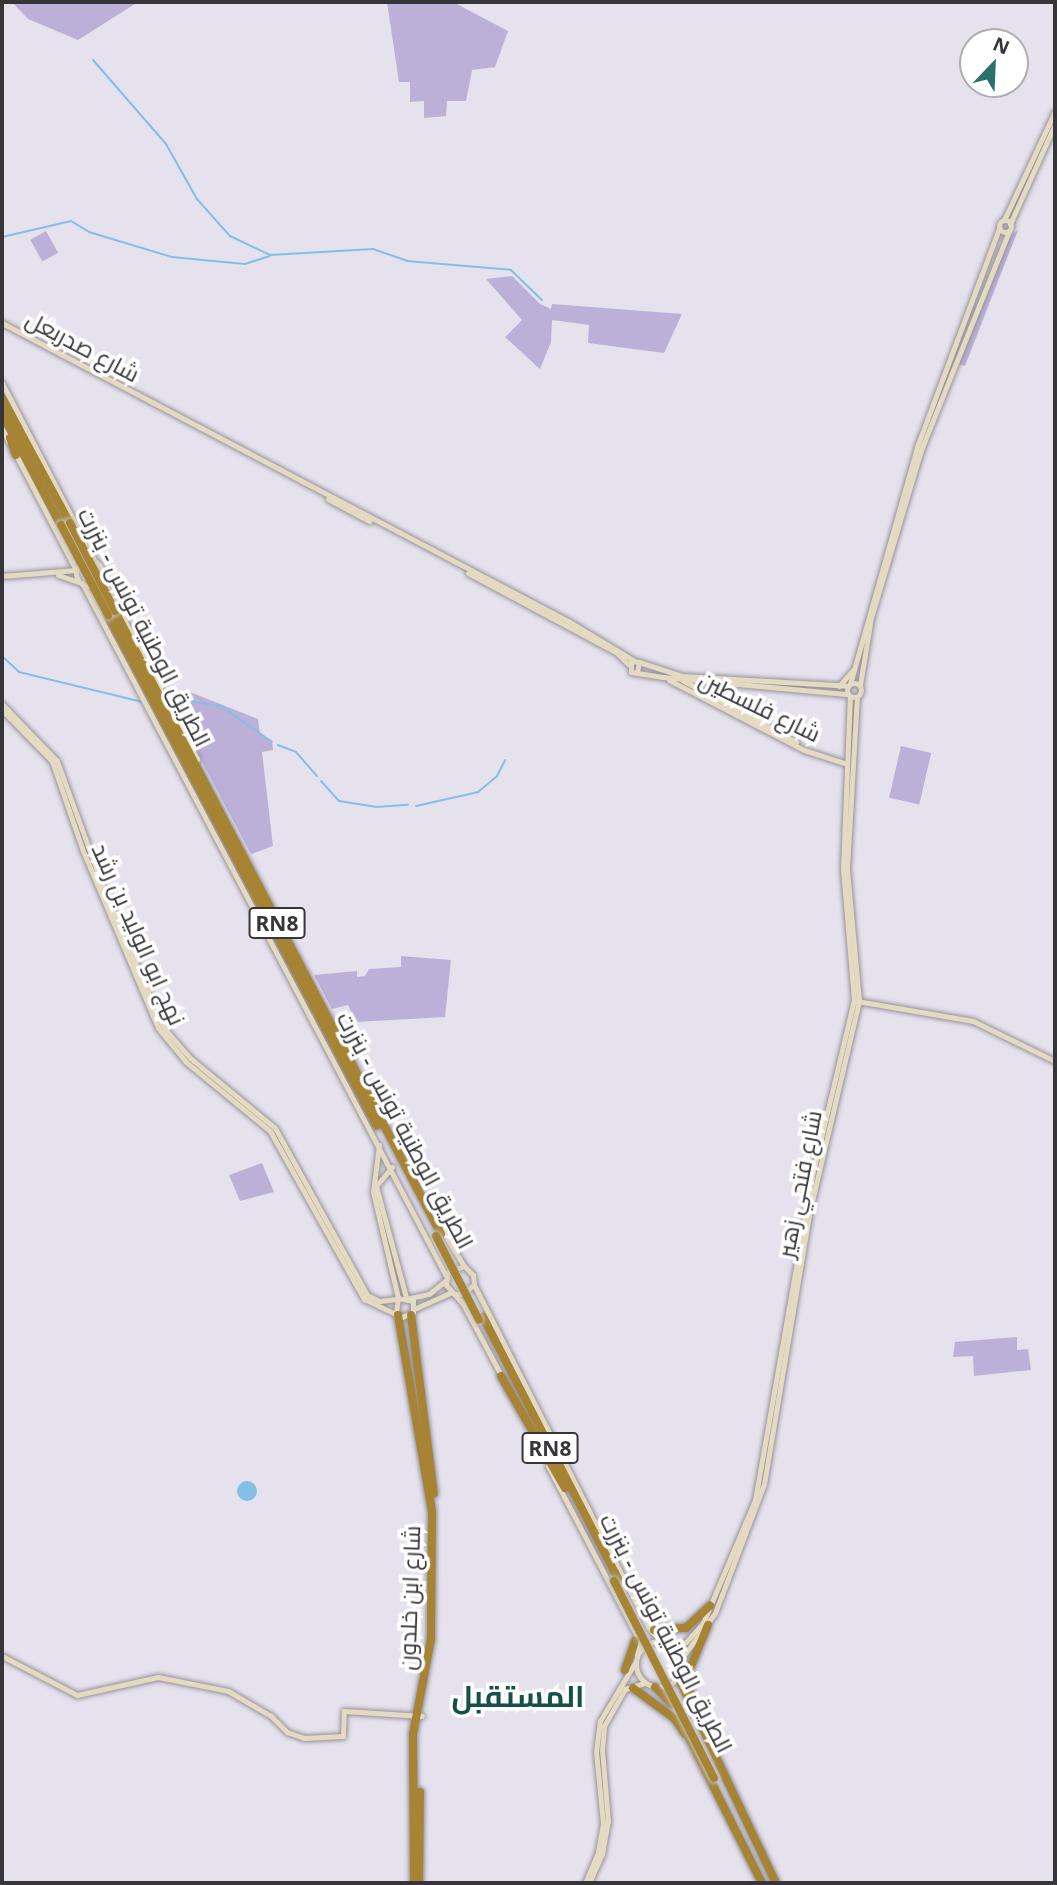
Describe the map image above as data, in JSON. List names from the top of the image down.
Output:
{
  "streets": {
    "highway": ["الطريق الوطنية تونس - بنزرت", "RN8", "شارع ابن خلدون"],
    "street": [
      "شارع صدربعل",
      "شارع فلسطين",
      "نهج ابو الوليد بن رشد",
      "شارع فتحي زهير"
    ]
  },
  "crossings": [
    ["الطريق الوطنية تونس - بنزرت", "RN8"],
    ["شارع فلسطين", "شارع فتحي زهير"],
    ["RN8", "شارع فتحي زهير"],
    ["نهج ابو الوليد بن رشد", "شارع ابن خلدون"]
  ],
  "districts": ["المستقبل"],
  "north": "top right"
}
